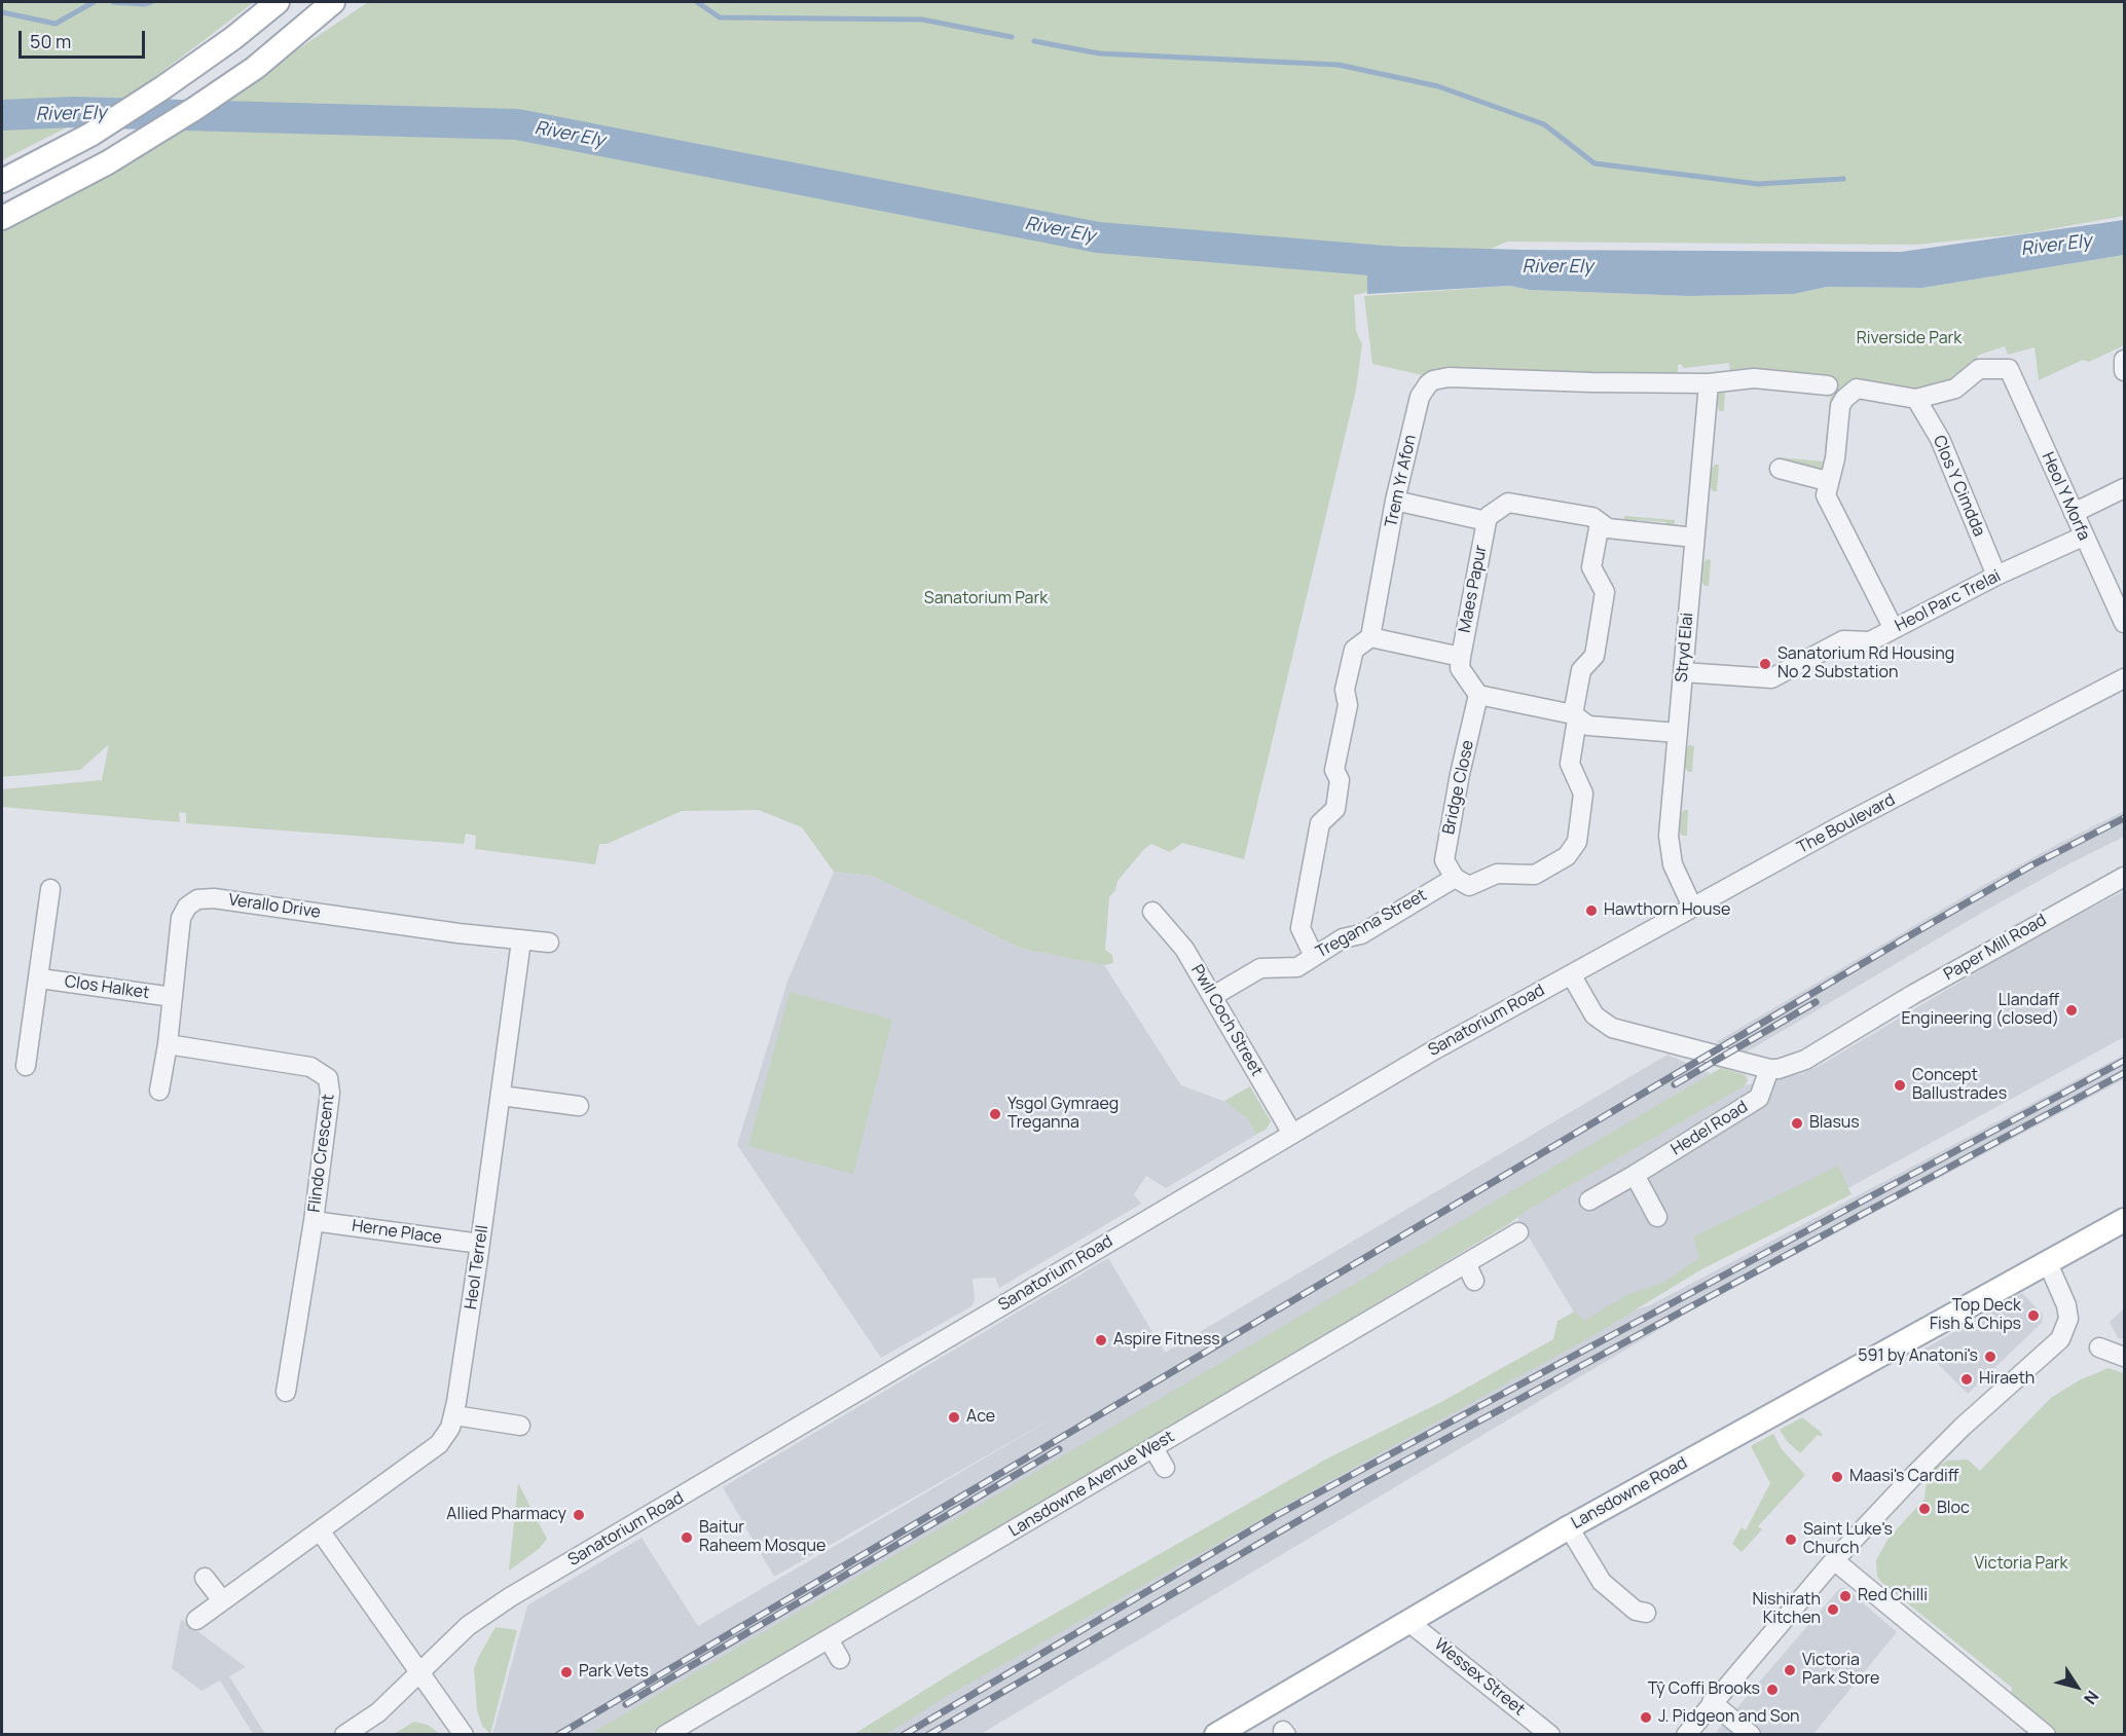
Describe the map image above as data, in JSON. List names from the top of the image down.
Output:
{
  "streets": {
    "main road": ["Lansdowne Road"],
    "street": [
      "Trem Yr Afon",
      "Clos Y Cimdda",
      "Heol Y Morfa",
      "Maes Papur",
      "Heol Parc Trelai",
      "Stryd Elai",
      "Bridge Close",
      "The Boulevard",
      "Verallo Drive",
      "Treganna Street",
      "Paper Mill Road",
      "Clos Halket",
      "Pwll Coch Street",
      "Sanatorium Road",
      "Hedel Road",
      "Flindo Crescent",
      "Herne Place",
      "Heol Terrell",
      "Lansdowne Avenue West",
      "Wessex Street"
    ]
  },
  "crossings": [
    ["Trem Yr Afon", "Stryd Elai"],
    ["Trem Yr Afon", "Treganna Street"],
    ["Clos Y Cimdda", "Heol Y Morfa"],
    ["Clos Y Cimdda", "Heol Parc Trelai"],
    ["Heol Y Morfa", "Heol Parc Trelai"],
    ["Heol Parc Trelai", "Stryd Elai"],
    ["Stryd Elai", "The Boulevard"],
    ["Bridge Close", "Treganna Street"],
    ["The Boulevard", "Sanatorium Road"],
    ["Verallo Drive", "Clos Halket"],
    ["Verallo Drive", "Flindo Crescent"],
    ["Verallo Drive", "Heol Terrell"],
    ["Treganna Street", "Pwll Coch Street"],
    ["Paper Mill Road", "Hedel Road"],
    ["Pwll Coch Street", "Sanatorium Road"],
    ["Flindo Crescent", "Herne Place"],
    ["Herne Place", "Heol Terrell"],
    ["Lansdowne Road", "Wessex Street"]
  ],
  "water": ["River Ely"],
  "parks": ["Riverside Park", "Sanatorium Park", "Victoria Park"],
  "places": [
    "Sanatorium Rd Housing No 2 Substation",
    "Hawthorn House",
    "Llandaff Engineering (closed)",
    "Concept Ballustrades",
    "Ysgol Gymraeg Treganna",
    "Blasus",
    "Top Deck Fish & Chips",
    "Aspire Fitness",
    "591 by Anatoni's",
    "Hiraeth",
    "Ace",
    "Maasi's Cardiff",
    "Bloc",
    "Allied Pharmacy",
    "Baitur Raheem Mosque",
    "Saint Luke's Church",
    "Red Chilli",
    "Nishirath Kitchen",
    "Victoria Park Store",
    "Park Vets",
    "Tŷ Coffi Brooks",
    "J. Pidgeon and Son"
  ],
  "scale_bar": "50 m",
  "north": "bottom right"
}
